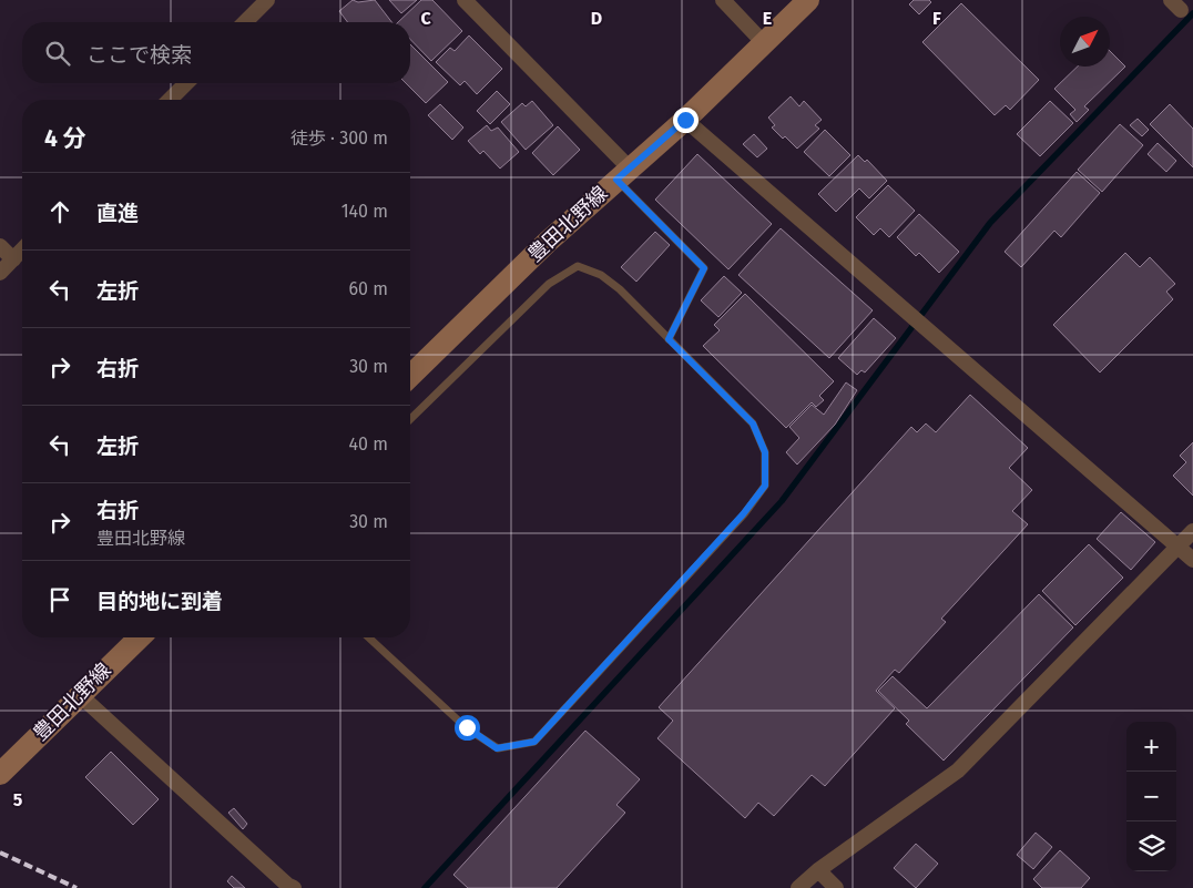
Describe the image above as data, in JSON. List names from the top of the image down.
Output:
{
  "streets": {
    "main road": ["豊田北野線"]
  },
  "north": "top right",
  "page": {
    "search": "ここで検索",
    "heading": ["4 分", "徒歩 · 300 m"],
    "list": [
      ["直進", "140 m"],
      ["左折", "60 m"],
      ["右折", "30 m"],
      ["左折", "40 m"],
      ["右折", "豊田北野線", "30 m"],
      "目的地に到着"
    ],
    "map_buttons": ["+", "−"]
  },
  "grid": {
    "columns": [
      "C",
      "D",
      "E",
      "F"
    ],
    "rows": ["5"]
  }
}
